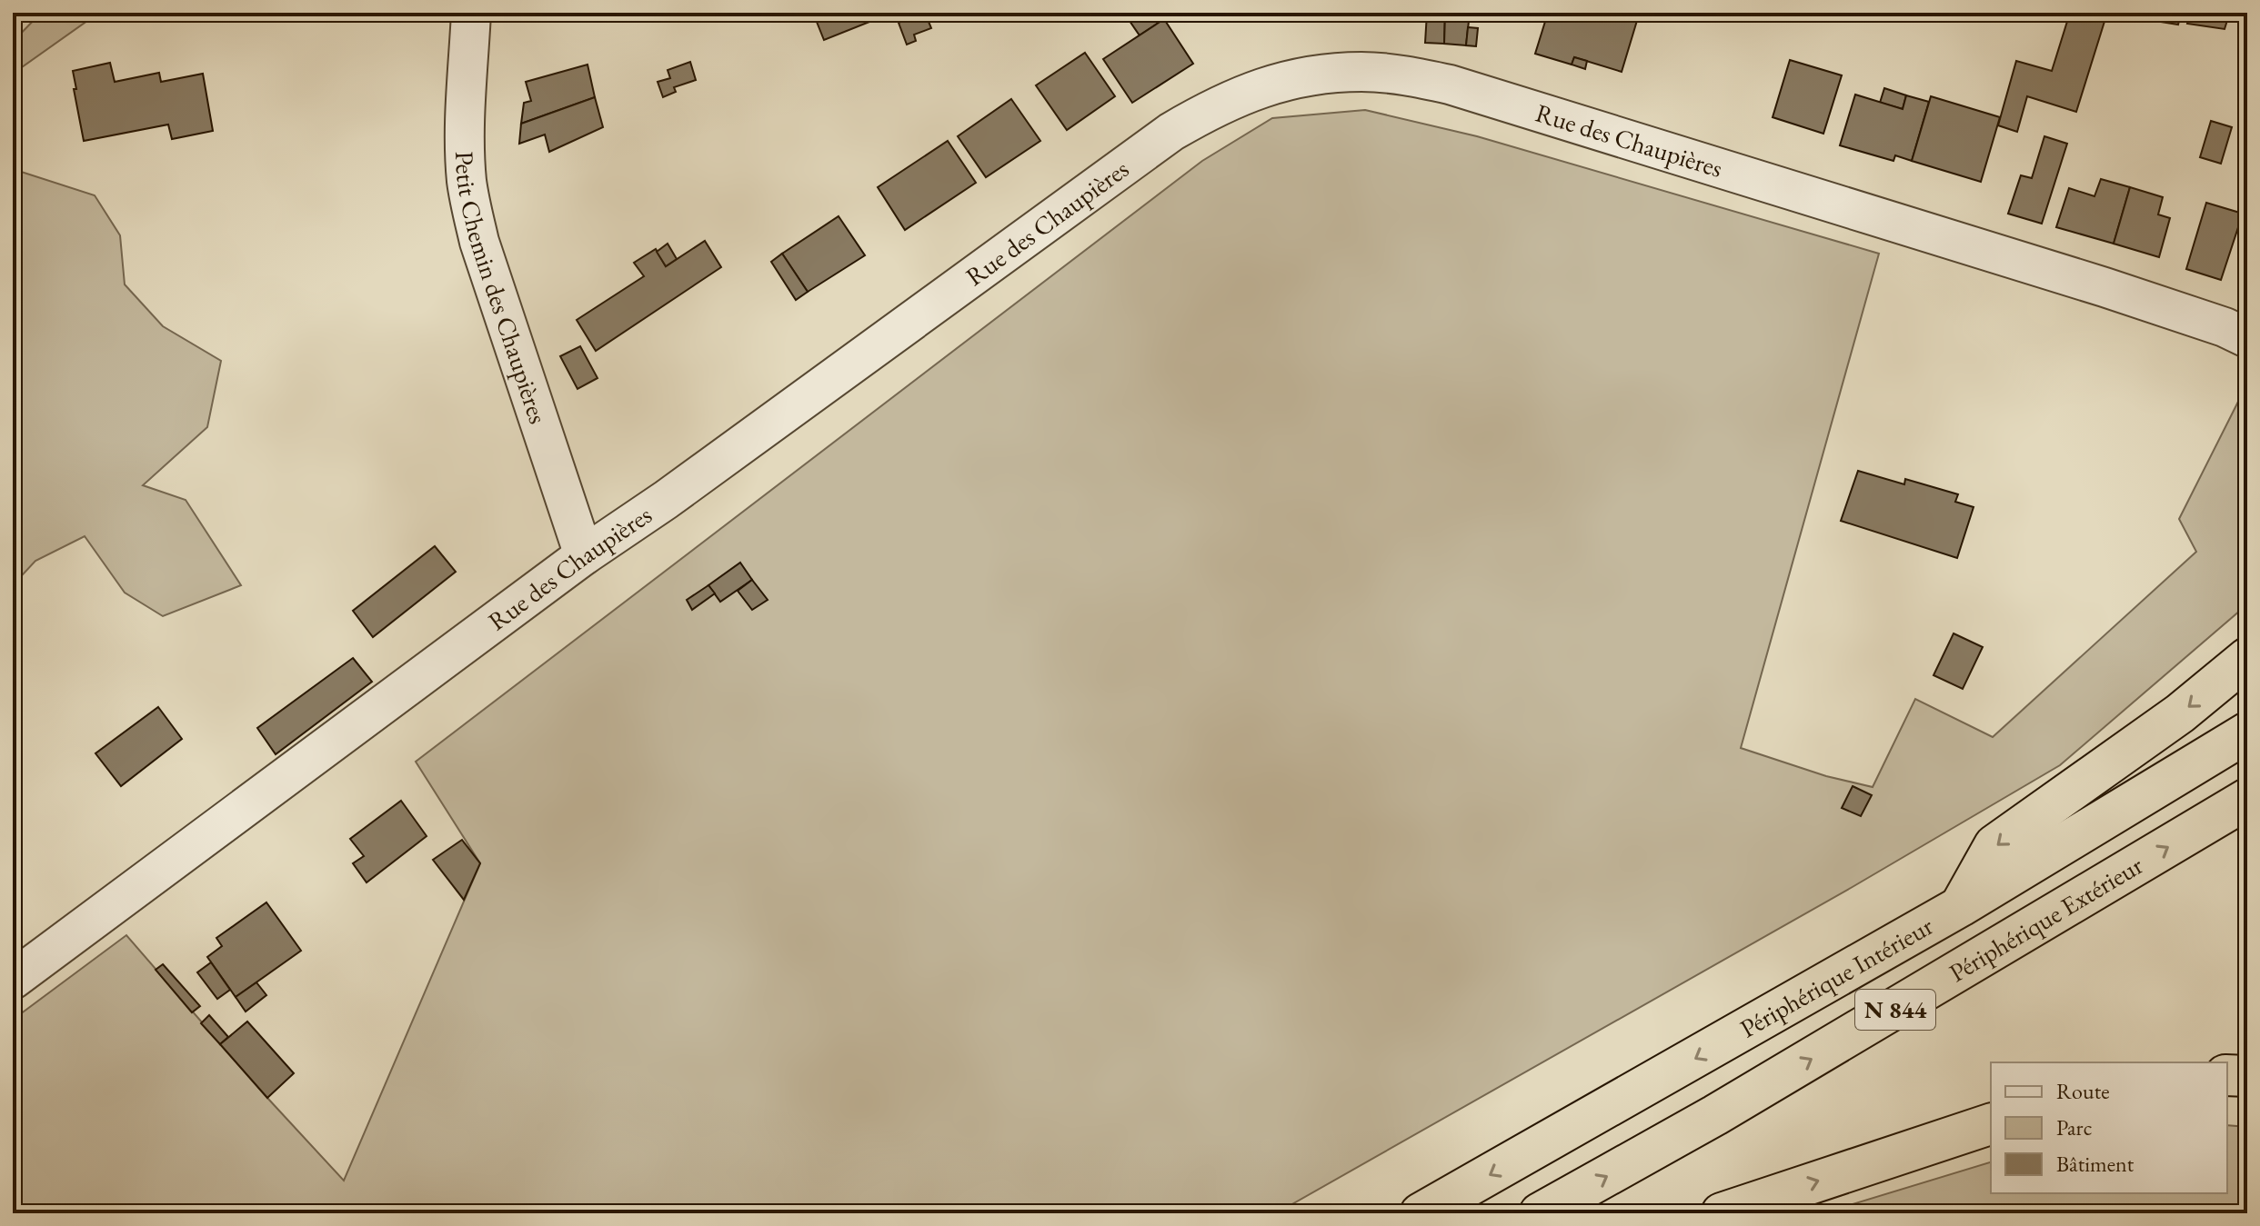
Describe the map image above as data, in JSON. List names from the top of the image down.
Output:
{
  "streets": {
    "highway": ["Périphérique Extérieur", "Périphérique Intérieur", "N 844"],
    "street": ["Rue des Chaupières", "Petit Chemin des Chaupières"]
  },
  "crossings": [
    ["Rue des Chaupières", "Petit Chemin des Chaupières"]
  ],
  "legend": ["Route", "Parc", "Bâtiment"]
}
